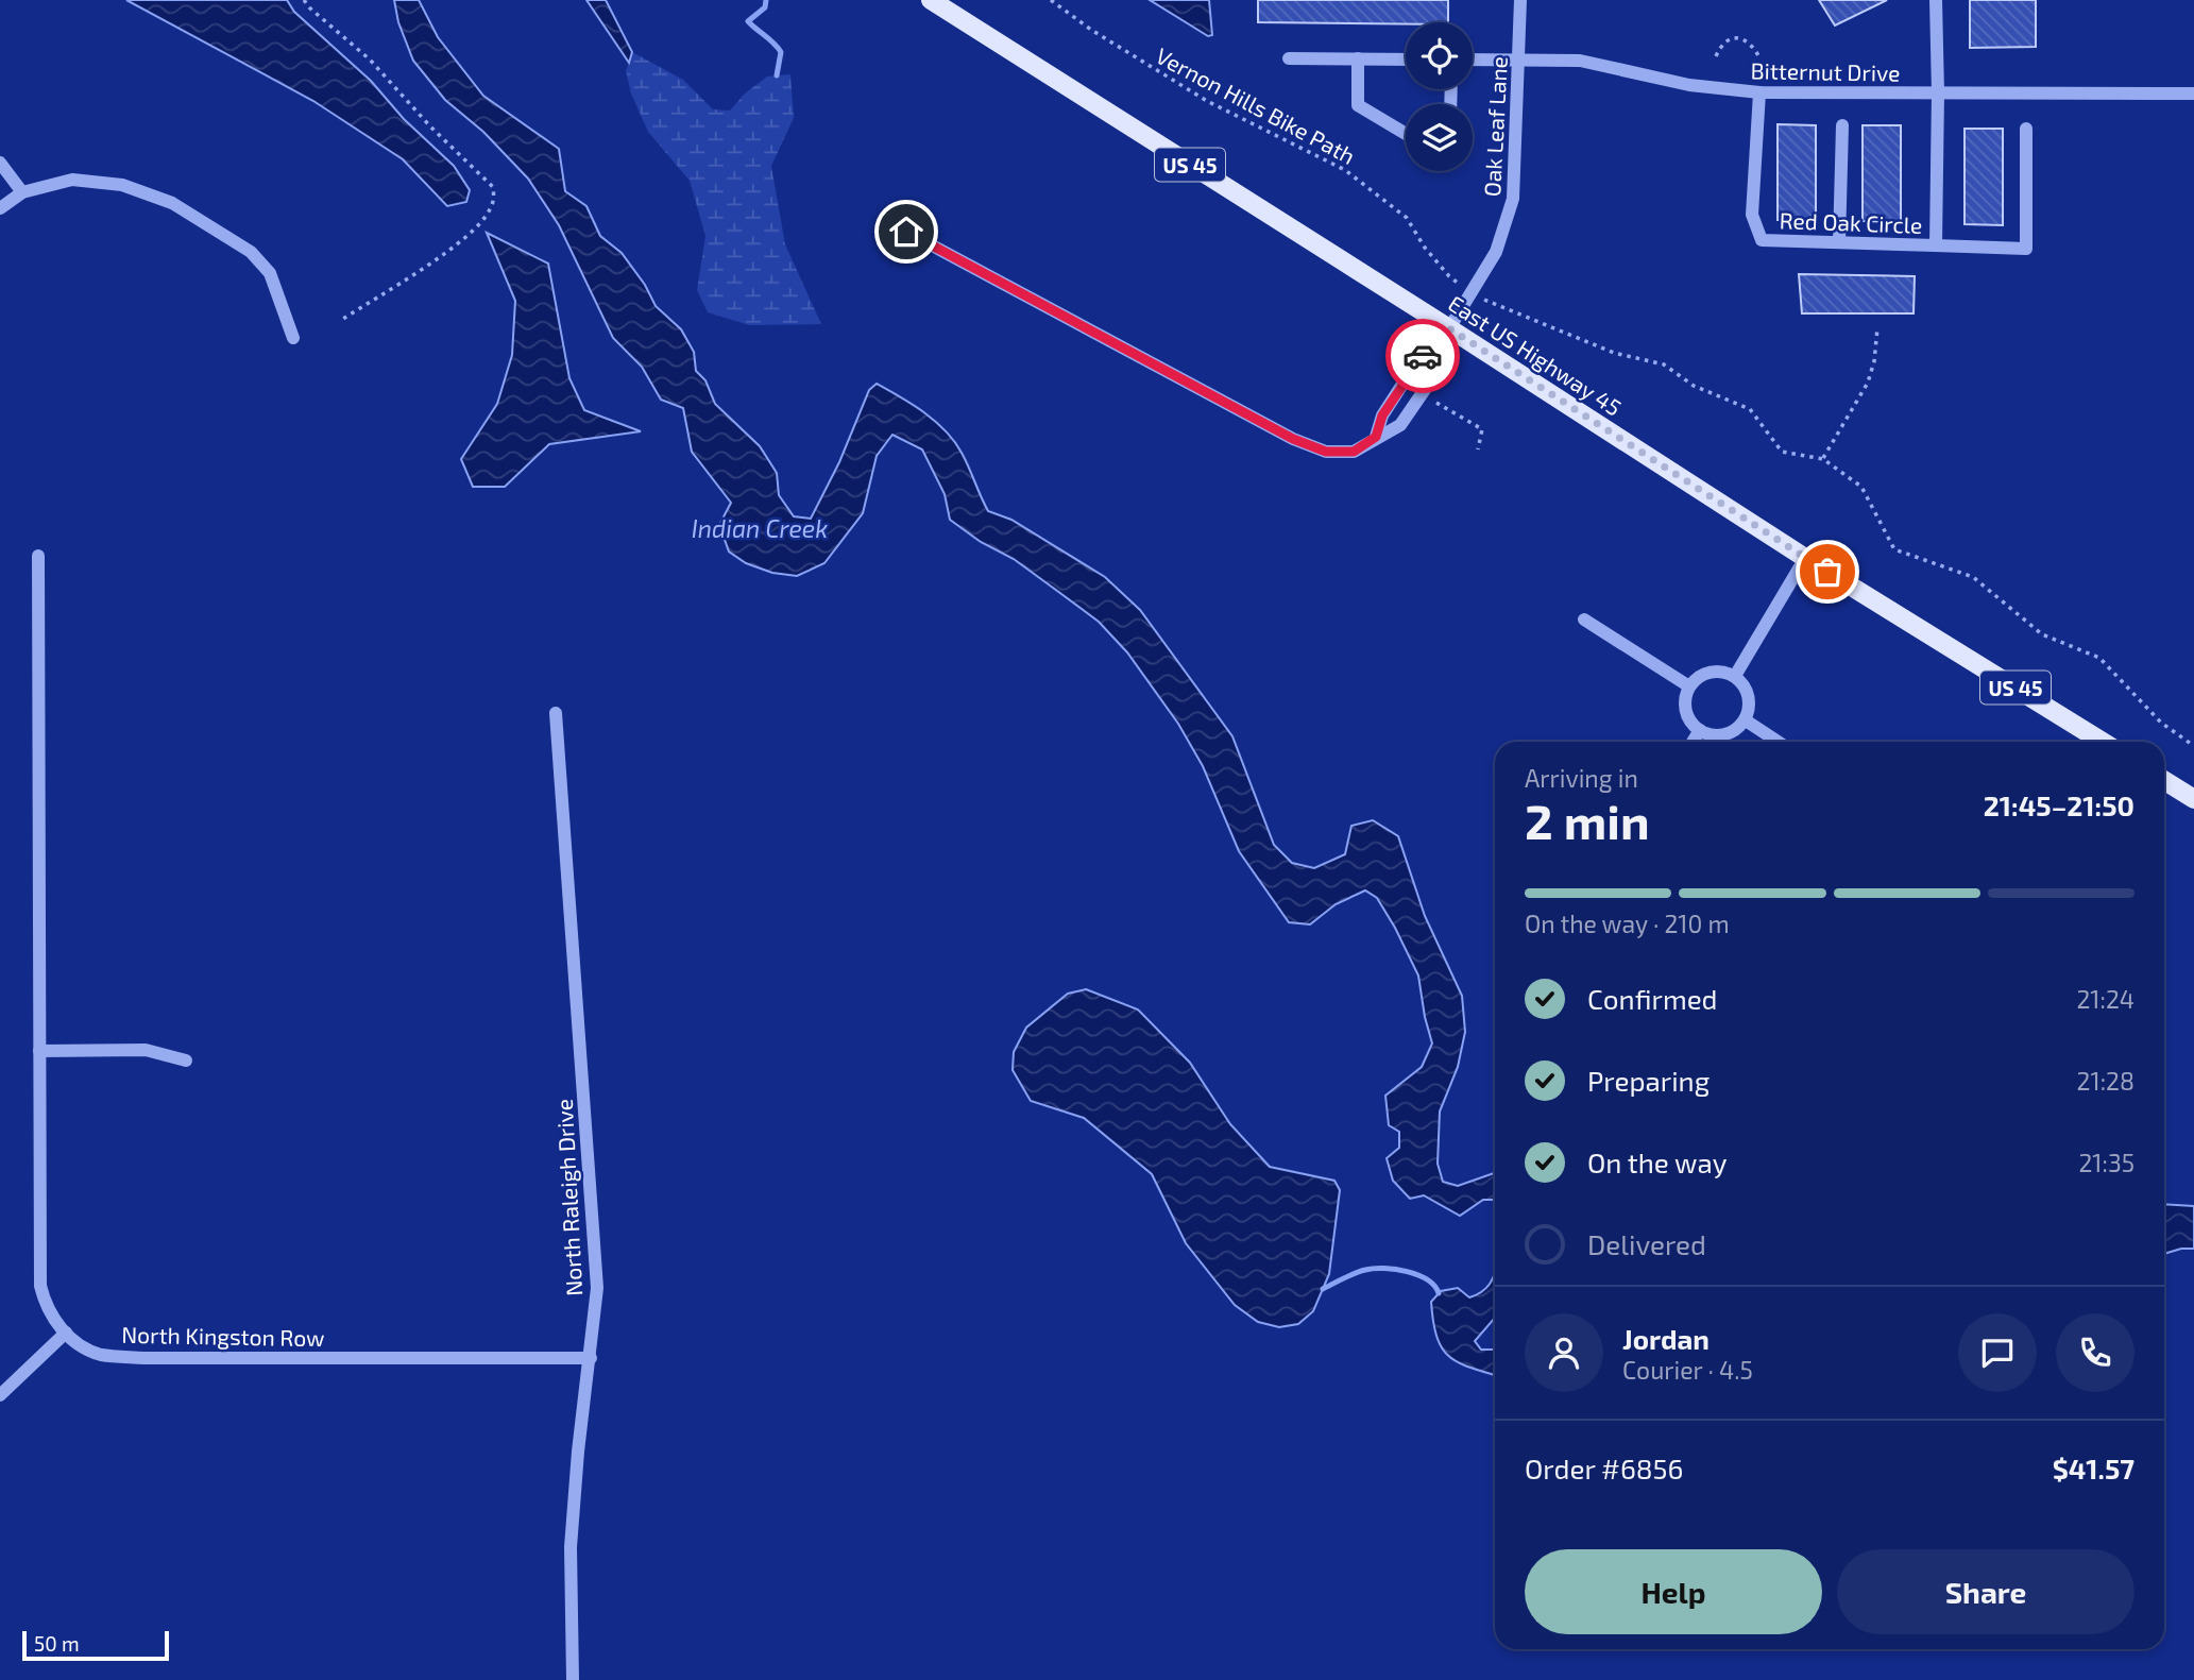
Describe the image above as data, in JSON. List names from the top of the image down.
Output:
{
  "streets": {
    "main road": ["US 45", "East US Highway 45"],
    "street": [
      "Bitternut Drive",
      "Oak Leaf Lane",
      "Red Oak Circle",
      "North Raleigh Drive",
      "North Kingston Row"
    ],
    "path": ["Vernon Hills Bike Path"]
  },
  "crossings": [
    ["Bitternut Drive", "Oak Leaf Lane"],
    ["Bitternut Drive", "Red Oak Circle"],
    ["Vernon Hills Bike Path", "Oak Leaf Lane"],
    ["Oak Leaf Lane", "East US Highway 45"],
    ["North Raleigh Drive", "North Kingston Row"]
  ],
  "water": ["Indian Creek"],
  "scale_bar": "50 m",
  "page": {
    "heading": ["2 min", "Arriving in", "21:45–21:50"],
    "panel": [
      "Jordan",
      "Courier · 4.5",
      "Order #6856",
      "$41.57"
    ],
    "bar": "On the way · 210 m",
    "list": [
      ["Confirmed", "21:24"],
      ["Preparing", "21:28"],
      ["On the way", "21:35"],
      "Delivered"
    ],
    "buttons": ["Help", "Share"],
    "scale": "50 m"
  }
}
